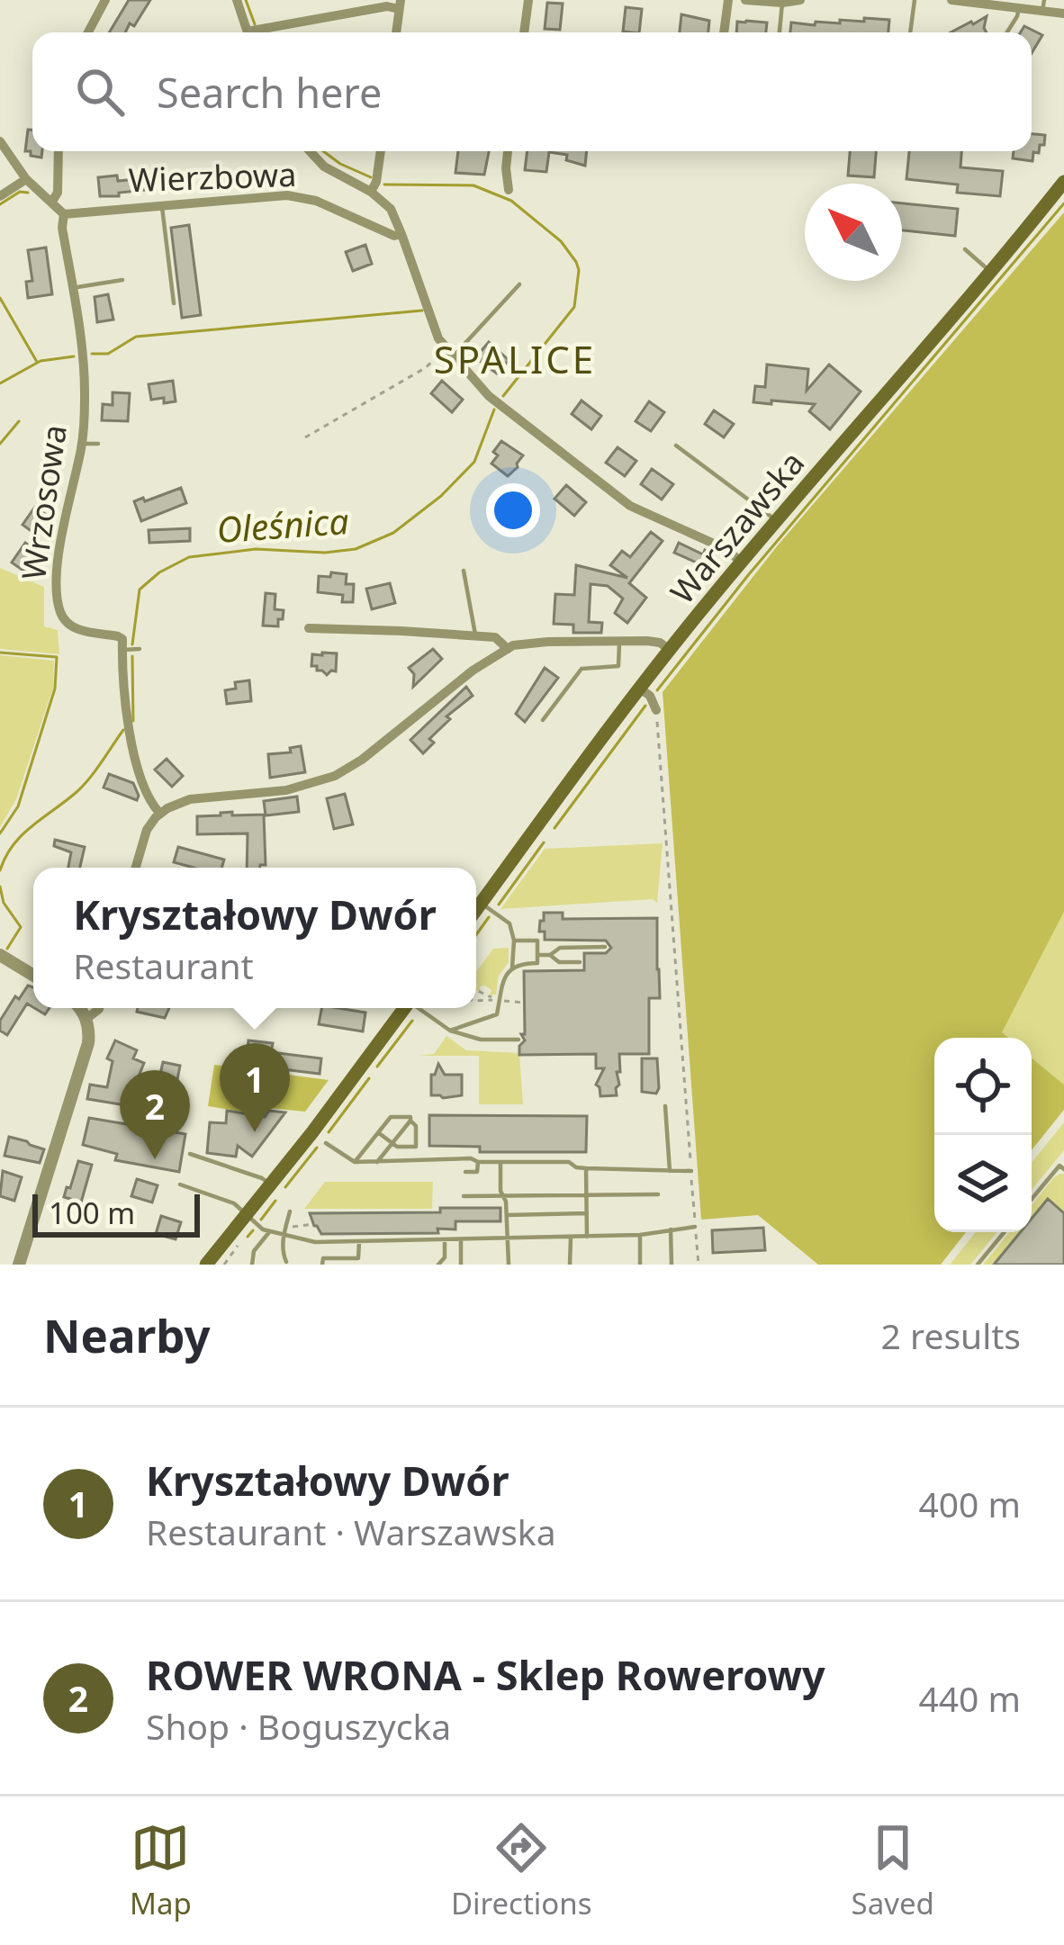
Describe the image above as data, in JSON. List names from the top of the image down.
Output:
{
  "streets": {
    "main road": ["Warszawska"],
    "street": ["Wierzbowa", "Wrzosowa"]
  },
  "crossings": [
    ["Wierzbowa", "Wrzosowa"]
  ],
  "districts": ["SPALICE"],
  "water": ["Oleśnica"],
  "scale_bar": "100 m",
  "north": "top left",
  "page": {
    "search": "Search here",
    "popup": ["Kryształowy Dwór", "Restaurant"],
    "pins": ["1", "2"],
    "scale": "100 m",
    "heading": ["Nearby", "2 results"],
    "list": [
      {
        "mark": "1",
        "name": "Kryształowy Dwór",
        "note": "Restaurant · Warszawska",
        "value": "400 m"
      },
      {
        "mark": "2",
        "name": "ROWER WRONA - Sklep Rowerowy",
        "note": "Shop · Boguszycka",
        "value": "440 m"
      }
    ],
    "nav": ["Map", "Directions", "Saved"]
  }
}
